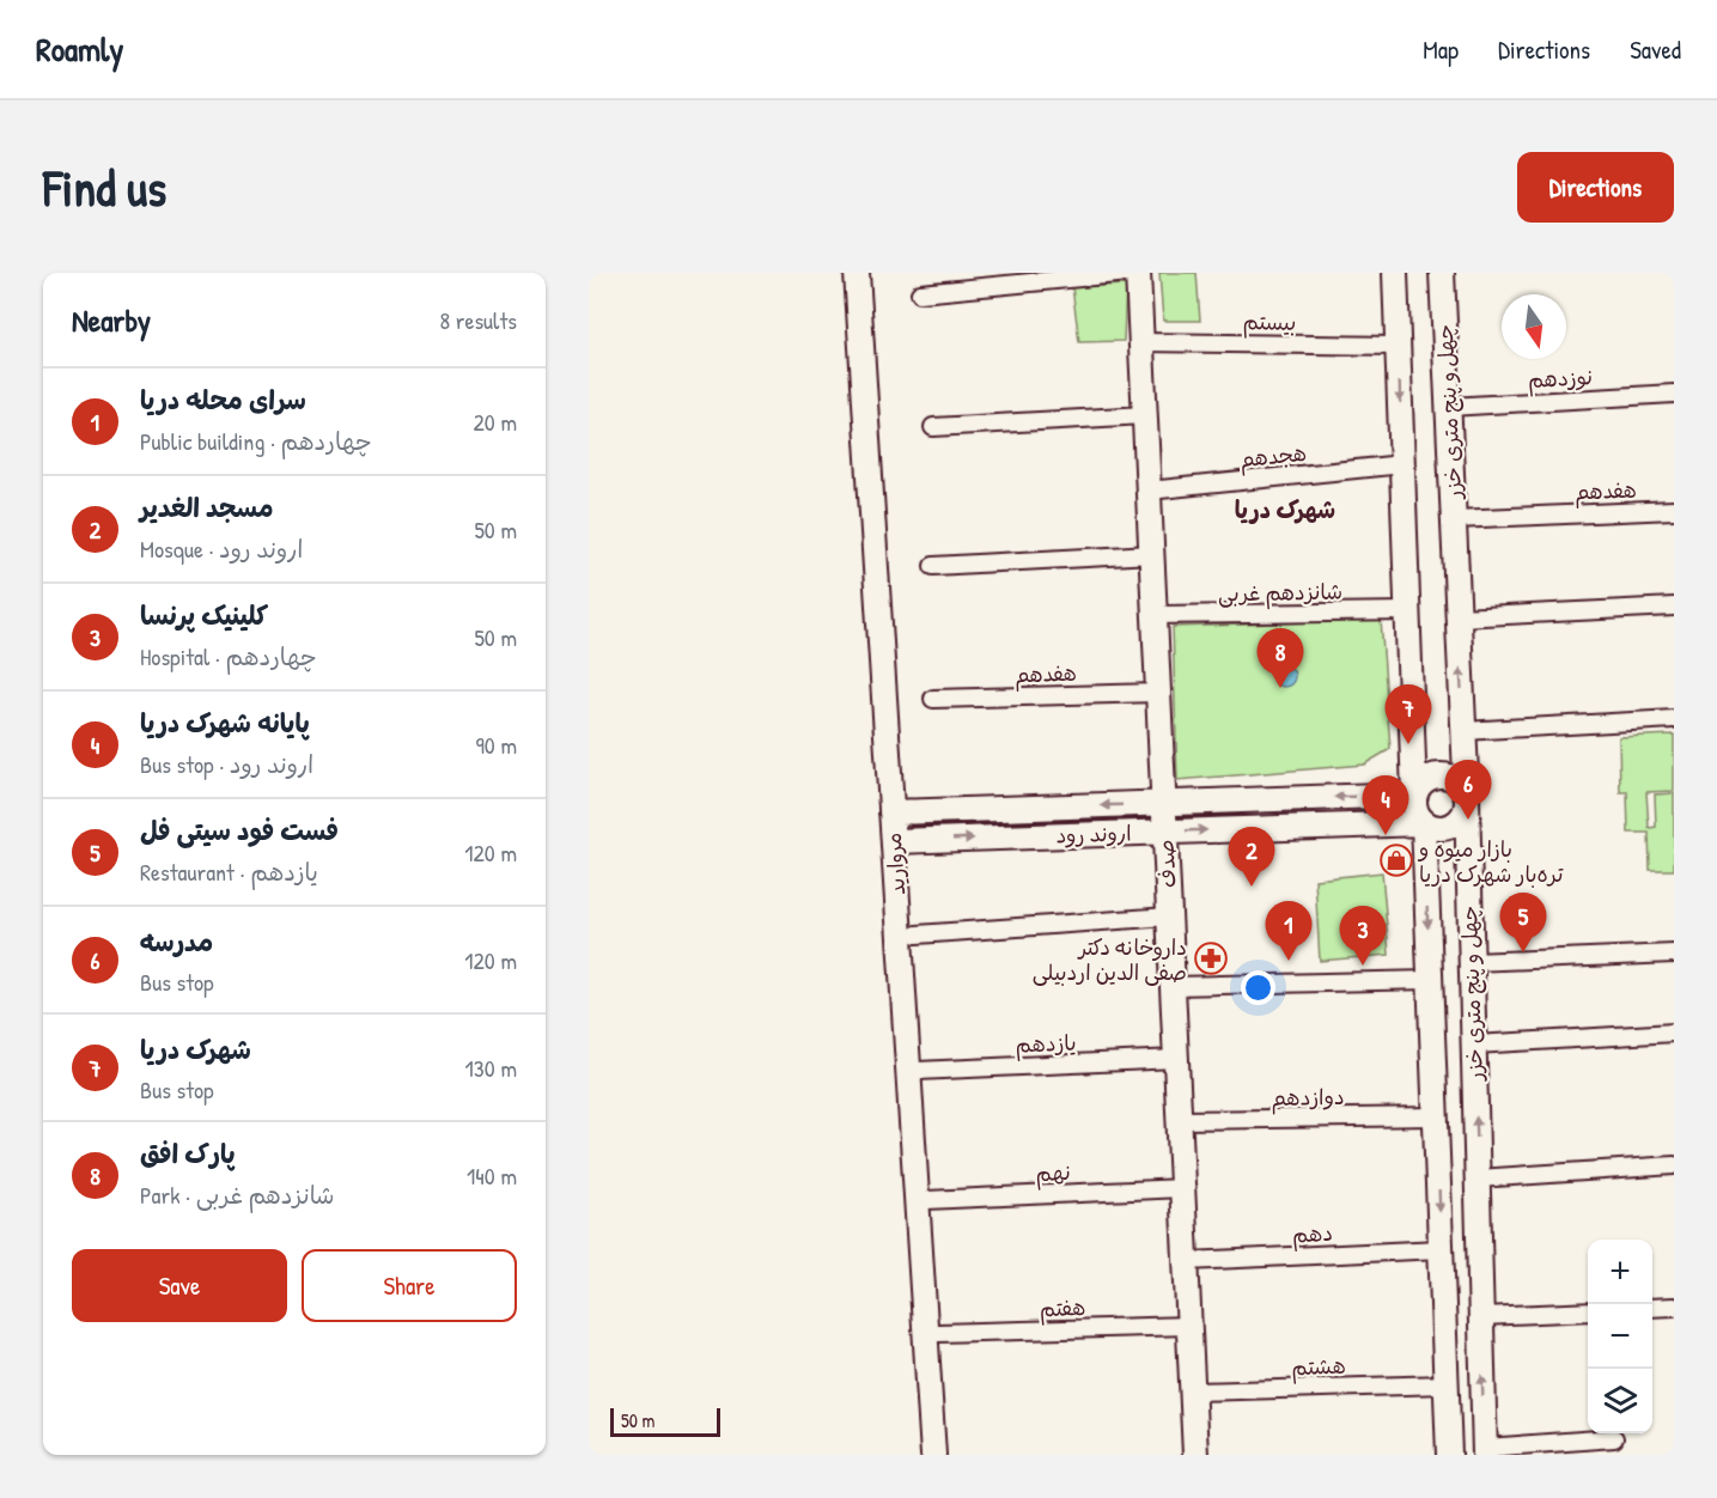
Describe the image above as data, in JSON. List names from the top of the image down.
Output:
{
  "streets": {
    "street": [
      "بیستم",
      "نوزدهم",
      "چهل و پنج متری خزر",
      "هجدهم",
      "هفدهم",
      "شانزدهم غربی",
      "اروند رود",
      "مروارید",
      "صدف",
      "یازدهم",
      "دوازدهم",
      "نهم",
      "دهم",
      "هفتم",
      "هشتم"
    ]
  },
  "crossings": [
    ["بیستم", "صدف"],
    ["نوزدهم", "چهل و پنج متری خزر"],
    ["چهل و پنج متری خزر", "هفدهم"],
    ["چهل و پنج متری خزر", "اروند رود"],
    ["چهل و پنج متری خزر", "دوازدهم"],
    ["چهل و پنج متری خزر", "دهم"],
    ["چهل و پنج متری خزر", "هشتم"],
    ["هجدهم", "صدف"],
    ["هفدهم", "صدف"],
    ["شانزدهم غربی", "صدف"],
    ["اروند رود", "مروارید"],
    ["اروند رود", "صدف"],
    ["صدف", "یازدهم"],
    ["صدف", "دوازدهم"],
    ["صدف", "نهم"],
    ["صدف", "دهم"],
    ["صدف", "هفتم"],
    ["صدف", "هشتم"]
  ],
  "districts": ["شهرک دریا"],
  "places": {
    "shop": ["بازار میوه و تره‌بار شهرک دریا"],
    "pharmacy": ["داروخانه دکتر صفی الدین اردبیلی"]
  },
  "scale_bar": "50 m",
  "north": "bottom",
  "page": {
    "header": "Roamly",
    "nav": ["Map", "Directions", "Saved"],
    "buttons": [
      "Directions",
      ["Save", "Share"]
    ],
    "title": "Find us",
    "heading": ["Nearby", "8 results"],
    "list": [
      {
        "mark": "1",
        "name": "سرای محله دریا",
        "note": "Public building · چهاردهم",
        "value": "20 m"
      },
      {
        "mark": "2",
        "name": "مسجد الغدیر",
        "note": "Mosque · اروند رود",
        "value": "50 m"
      },
      {
        "mark": "3",
        "name": "کلینیک پرنسا",
        "note": "Hospital · چهاردهم",
        "value": "50 m"
      },
      {
        "mark": "4",
        "name": "پایانه شهرک دریا",
        "note": "Bus stop · اروند رود",
        "value": "90 m"
      },
      {
        "mark": "5",
        "name": "فست فود سیتی فل",
        "note": "Restaurant · یازدهم",
        "value": "120 m"
      },
      {
        "mark": "6",
        "name": "مدرسه",
        "note": "Bus stop",
        "value": "120 m"
      },
      {
        "mark": "7",
        "name": "شهرک دریا",
        "note": "Bus stop",
        "value": "130 m"
      },
      {
        "mark": "8",
        "name": "پارک افق",
        "note": "Park · شانزدهم غربی",
        "value": "140 m"
      }
    ],
    "pins": [
      "8",
      "7",
      "6",
      "4",
      "2",
      "5",
      "1",
      "3"
    ],
    "map_buttons": ["+", "−"],
    "scale": "50 m"
  }
}
